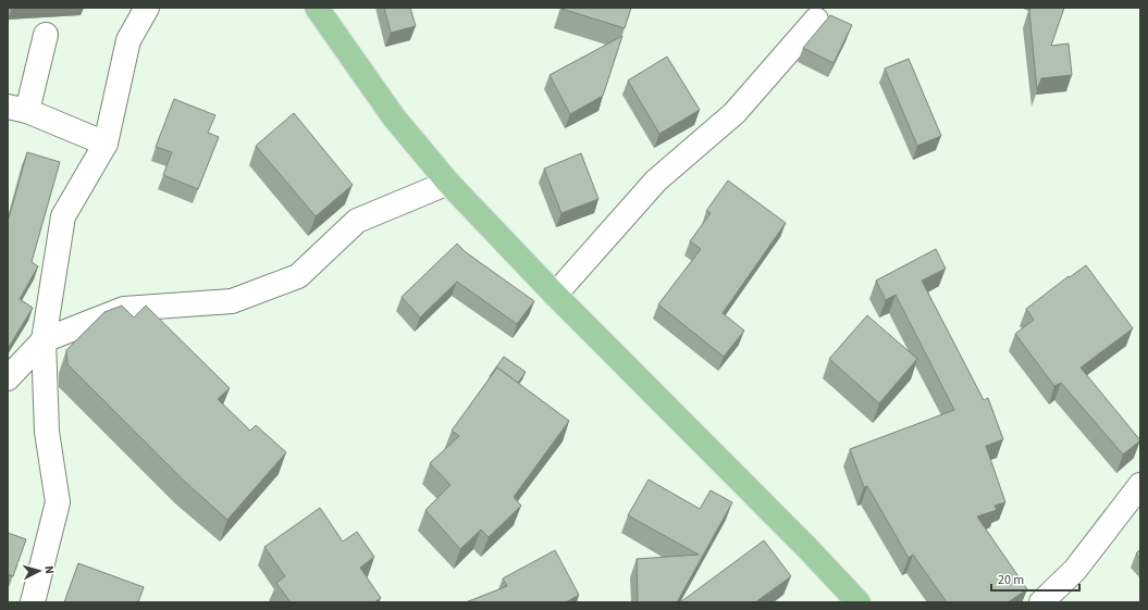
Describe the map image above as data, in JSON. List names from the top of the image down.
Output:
{
  "scale_bar": "20 m",
  "north": "right"
}
